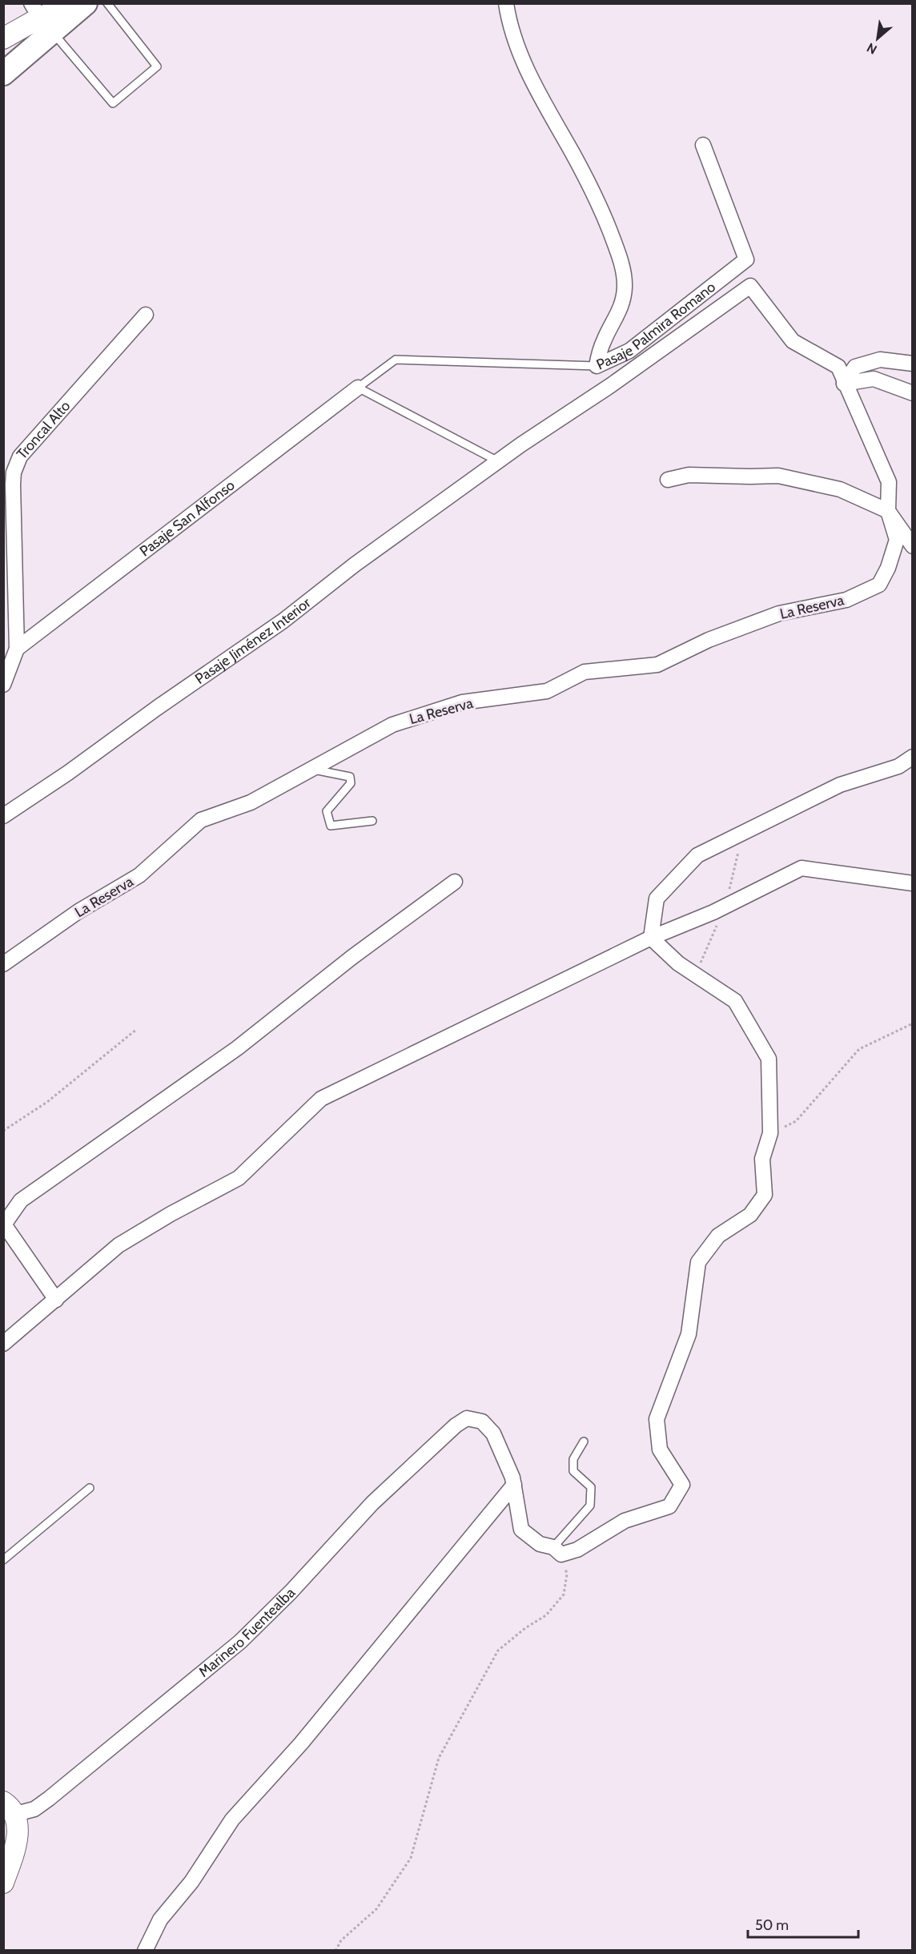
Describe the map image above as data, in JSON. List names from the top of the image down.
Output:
{
  "streets": {
    "street": [
      "Pasaje Palmira Romano",
      "Troncal Alto",
      "Pasaje San Alfonso",
      "La Reserva",
      "Pasaje Jiménez Interior",
      "Marinero Fuentealba"
    ]
  },
  "crossings": [
    ["Troncal Alto", "Pasaje San Alfonso"],
    ["La Reserva", "Pasaje Jiménez Interior"]
  ],
  "scale_bar": "50 m",
  "north": "bottom left"
}
